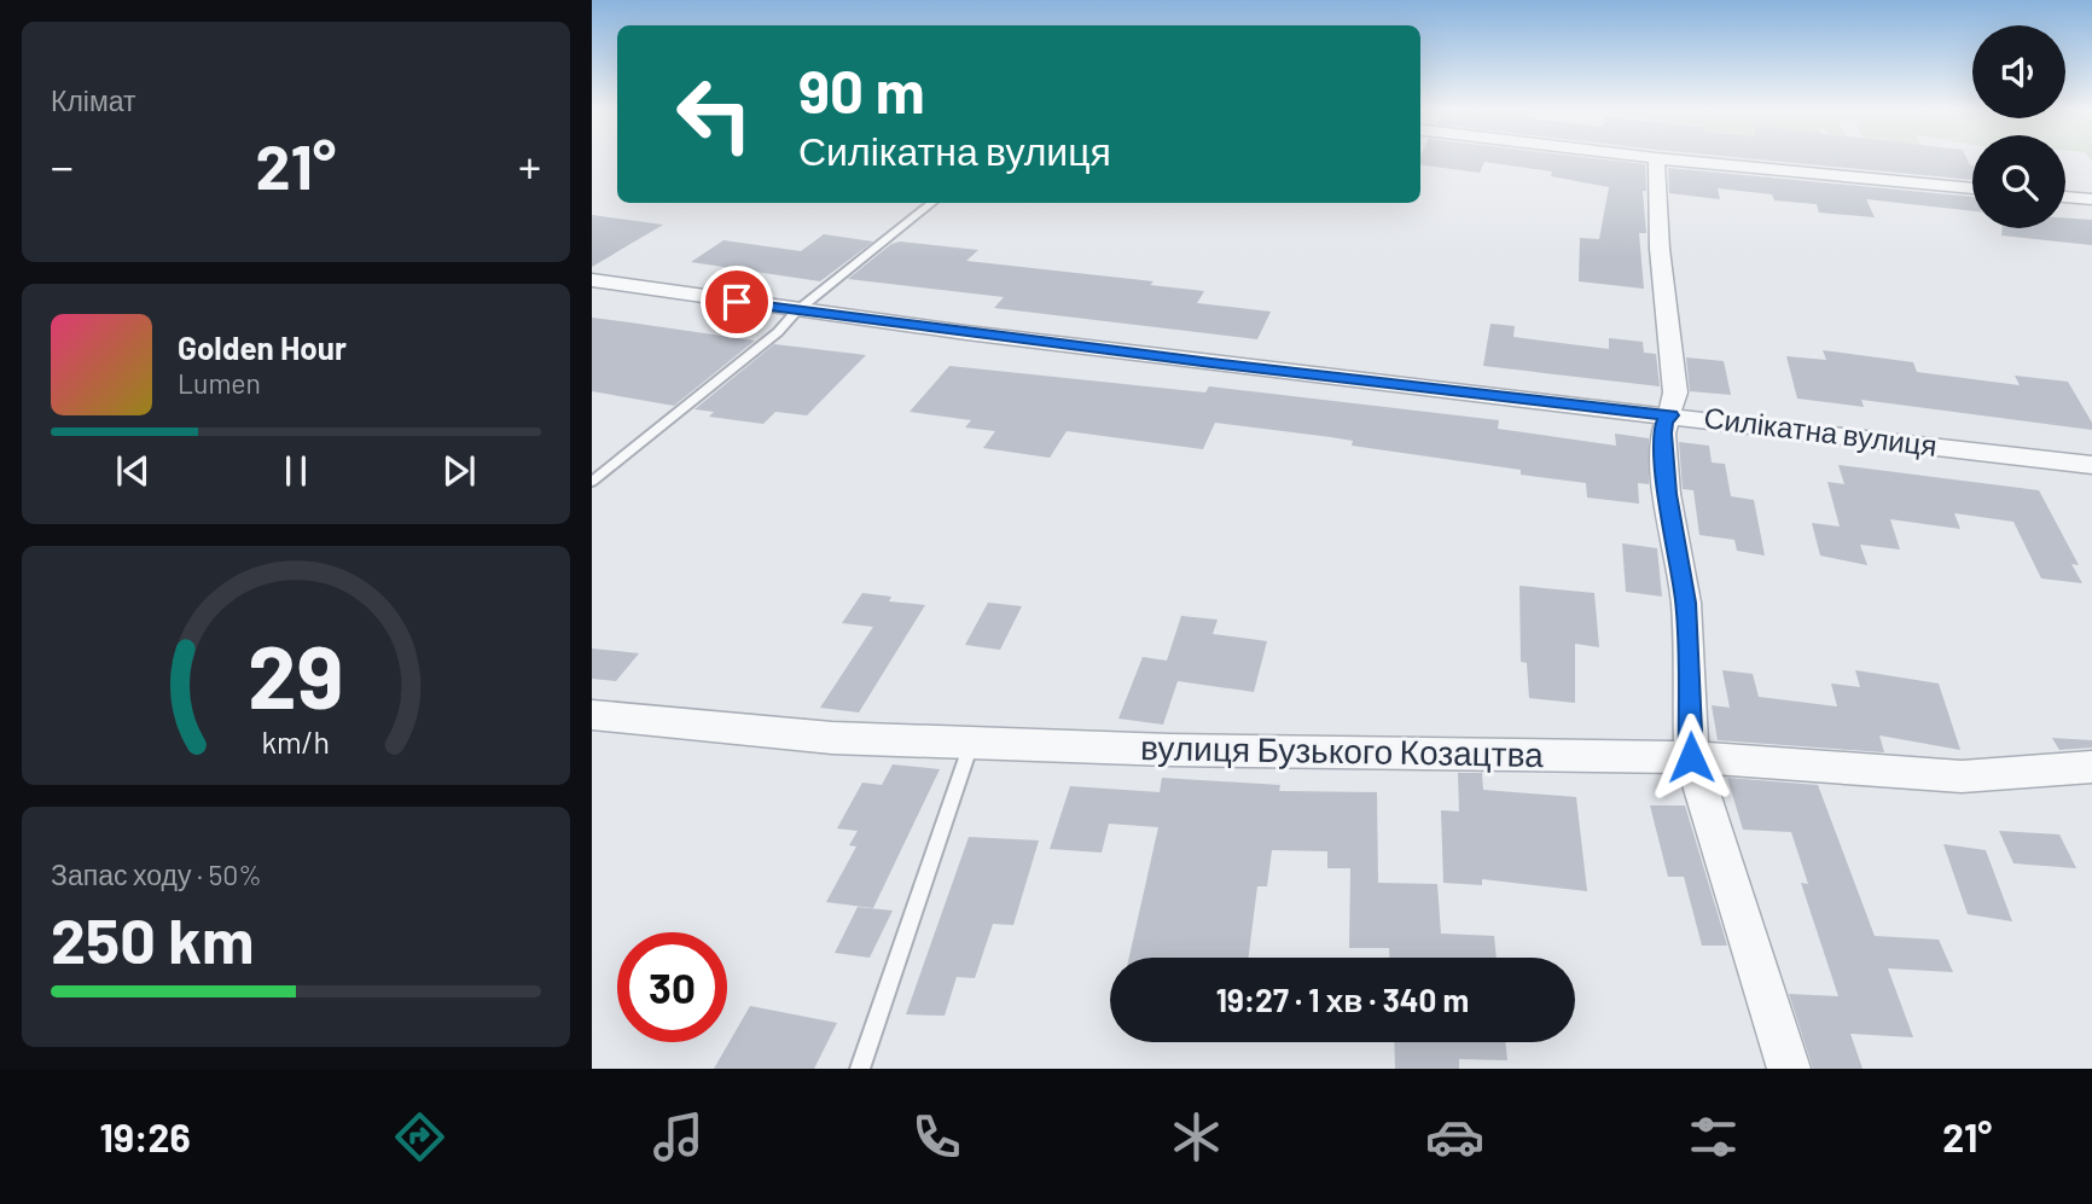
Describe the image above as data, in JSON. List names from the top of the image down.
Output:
{
  "streets": {
    "street": ["Силікатна вулиця", "вулиця Бузького Козацтва"]
  },
  "page": {
    "tile": [
      "Клімат",
      ["Запас ходу · 50%", "250 km"]
    ],
    "turn": ["90 m", "Силікатна вулиця"],
    "heat": ["−", "21°", "+"],
    "song": ["Golden Hour", "Lumen"],
    "limit": "30",
    "trip": "19:27 · 1 хв · 340 m",
    "tabs": ["19:26", "21°"],
    "gauge": ["29", "km/h"]
  }
}
